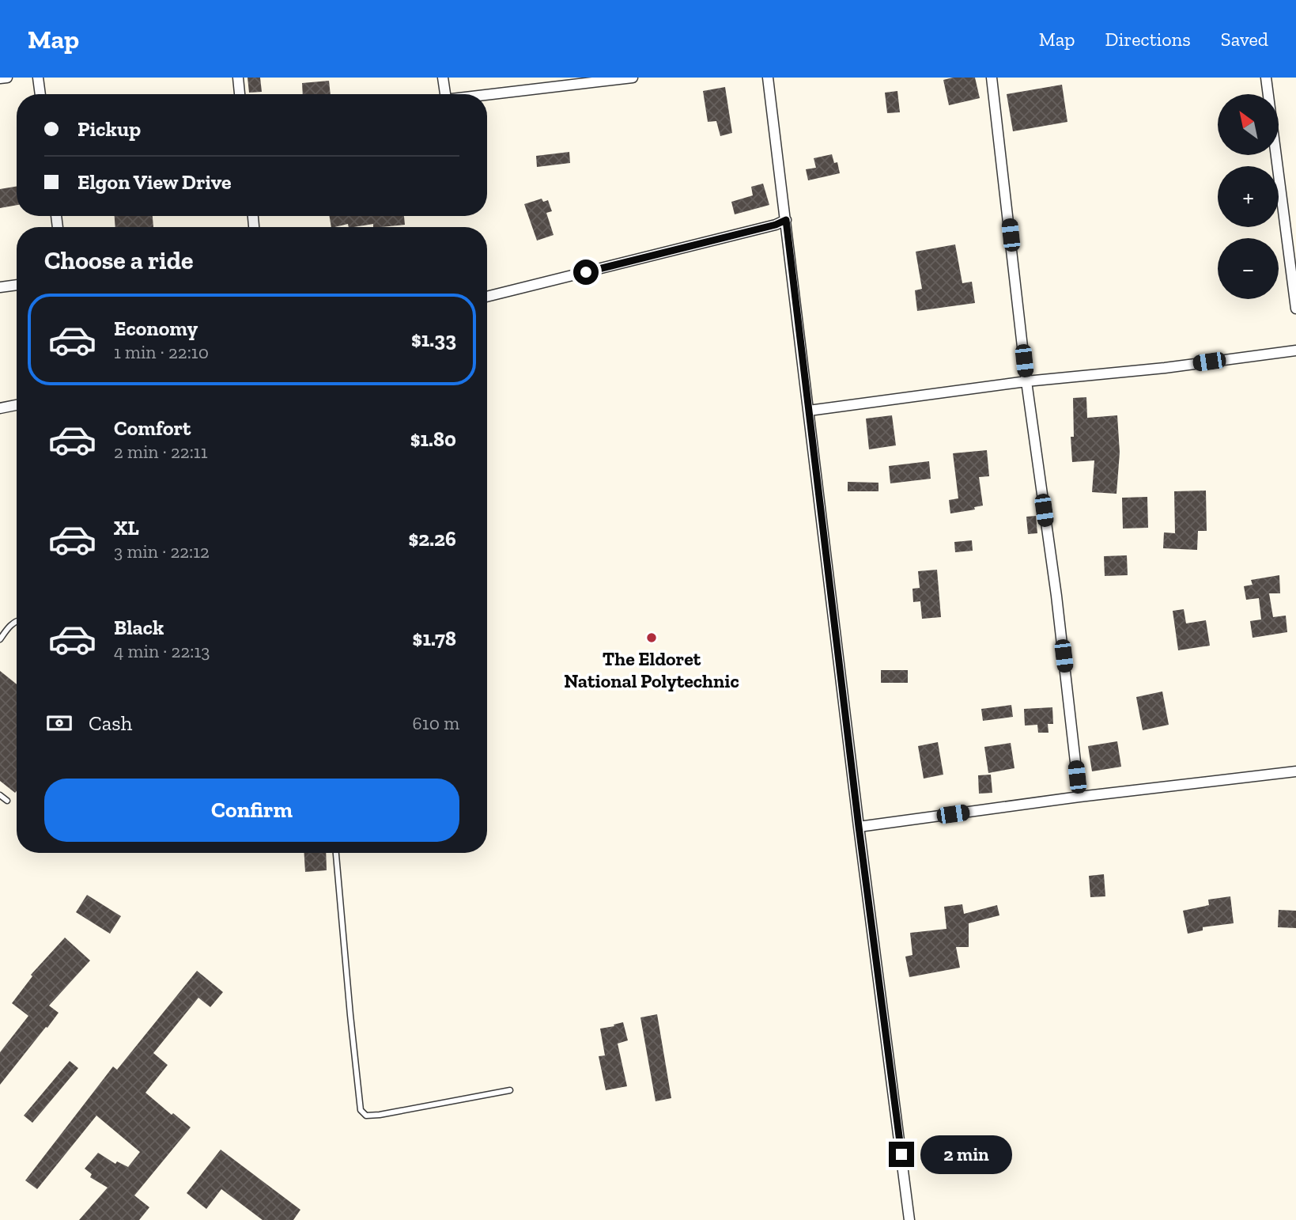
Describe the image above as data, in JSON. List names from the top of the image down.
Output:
{
  "places": ["The Eldoret National Polytechnic"],
  "north": "top left",
  "page": {
    "header": "Map",
    "nav": ["Map", "Directions", "Saved"],
    "map_buttons": ["+", "−"],
    "banner": ["Pickup", "Elgon View Drive"],
    "heading": "Choose a ride",
    "list": [
      {
        "name": "Economy",
        "note": "1 min · 22:10",
        "value": "$1.33"
      },
      {
        "name": "Comfort",
        "note": "2 min · 22:11",
        "value": "$1.80"
      },
      {
        "name": "XL",
        "note": "3 min · 22:12",
        "value": "$2.26"
      },
      {
        "name": "Black",
        "note": "4 min · 22:13",
        "value": "$1.78"
      }
    ],
    "pay": ["Cash", "610 m"],
    "buttons": "Confirm",
    "bubble": "2 min"
  }
}
